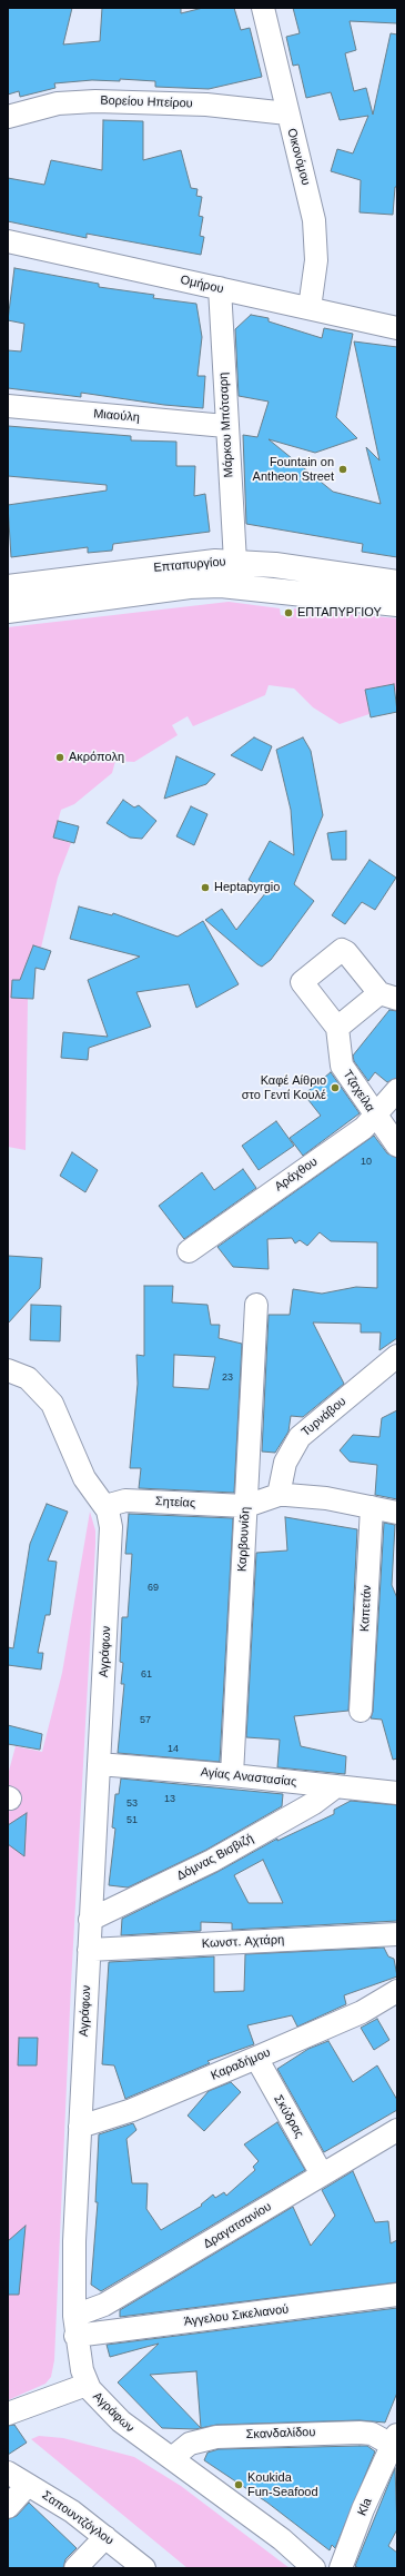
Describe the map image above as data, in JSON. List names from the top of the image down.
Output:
{
  "streets": {
    "main road": ["Επταπυργίου"],
    "street": [
      "Βορείου Ηπείρου",
      "Οικονόμου",
      "Ομήρου",
      "Μιαούλη",
      "Μάρκου Μπότσαρη",
      "Τζαχείλα",
      "Αράχθου",
      "Τυρνάβου",
      "Σητείας",
      "Καρβουνίδη",
      "Καπετάν",
      "Αγράφων",
      "Αγίας Αναστασίας",
      "Δόμνας Βισβιζή",
      "Κωνστ. Αχτάρη",
      "Καραδήμου",
      "Σκύδρας",
      "Δραγατσανίου",
      "Άγγελου Σικελιανού",
      "Σκανδαλίδου",
      "Kla",
      "Σαπουντζόγλου"
    ]
  },
  "crossings": [
    ["Βορείου Ηπείρου", "Οικονόμου"],
    ["Οικονόμου", "Ομήρου"],
    ["Ομήρου", "Μάρκου Μπότσαρη"],
    ["Μιαούλη", "Μάρκου Μπότσαρη"],
    ["Μάρκου Μπότσαρη", "Επταπυργίου"],
    ["Τζαχείλα", "Αράχθου"],
    ["Σητείας", "Καρβουνίδη"],
    ["Σητείας", "Αγράφων"],
    ["Καρβουνίδη", "Αγίας Αναστασίας"],
    ["Αγράφων", "Αγίας Αναστασίας"],
    ["Αγράφων", "Δόμνας Βισβιζή"],
    ["Αγράφων", "Κωνστ. Αχτάρη"],
    ["Αγράφων", "Καραδήμου"],
    ["Αγράφων", "Δραγατσανίου"],
    ["Αγράφων", "Άγγελου Σικελιανού"],
    ["Αγράφων", "Σκανδαλίδου"],
    ["Αγίας Αναστασίας", "Δόμνας Βισβιζή"],
    ["Καραδήμου", "Σκύδρας"],
    ["Σκύδρας", "Δραγατσανίου"],
    ["Δραγατσανίου", "Άγγελου Σικελιανού"],
    ["Σκανδαλίδου", "Kla"]
  ],
  "places": [
    "Fountain on Antheon Street",
    "ΕΠΤΑΠΥΡΓΙΟΥ",
    "Ακρόπολη",
    "Heptapyrgio",
    "Καφέ Αίθριο στο Γεντί Κουλέ",
    "Koukida Fun-Seafood"
  ],
  "house_numbers": [
    "10",
    "23",
    "69",
    "61",
    "57",
    "14",
    "13",
    "53",
    "51"
  ]
}
